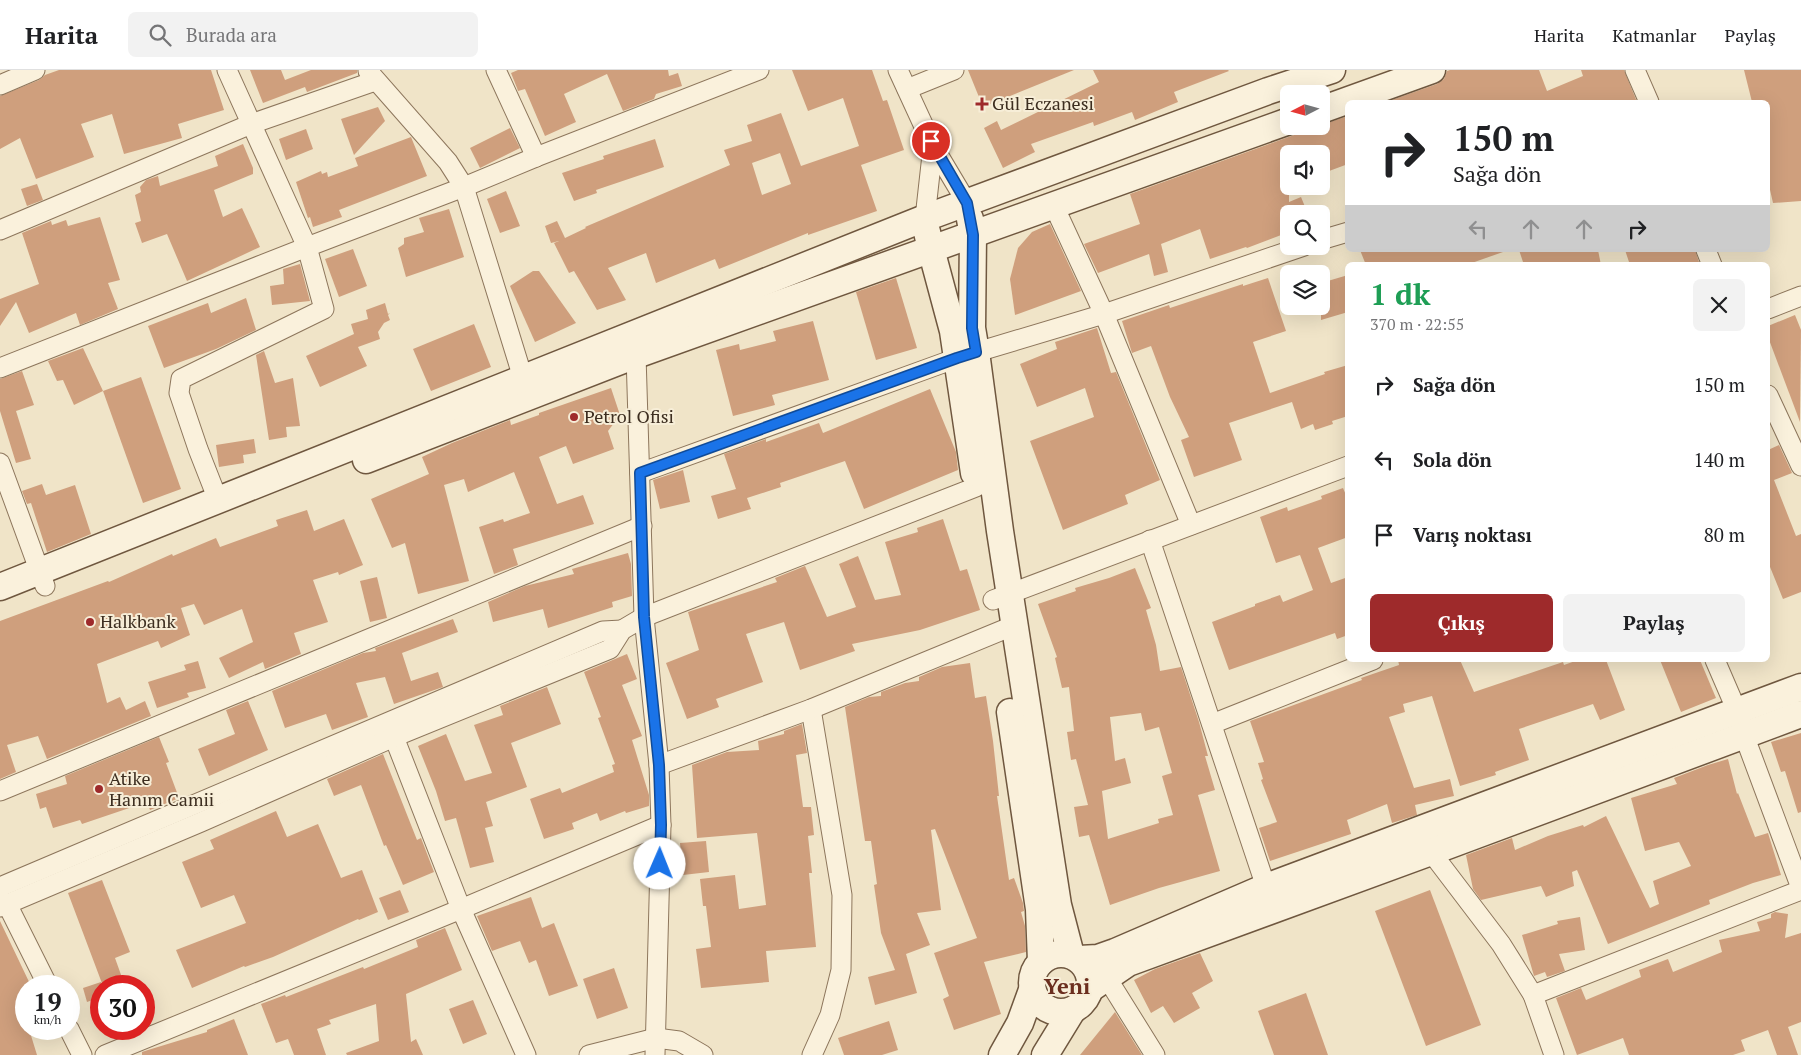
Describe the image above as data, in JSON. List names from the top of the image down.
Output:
{
  "districts": ["Yeni"],
  "places": {
    "health": ["Gül Eczanesi"],
    "other": ["Petrol Ofisi", "Halkbank", "Atike Hanım Camii"]
  },
  "north": "left",
  "page": {
    "header": "Harita",
    "search": "Burada ara",
    "nav": ["Harita", "Katmanlar", "Paylaş"],
    "turn": ["150 m", "Sağa dön"],
    "heading": ["1 dk", "370 m · 22:55"],
    "list": [
      {
        "name": "Sağa dön",
        "value": "150 m"
      },
      {
        "name": "Sola dön",
        "value": "140 m"
      },
      {
        "name": "Varış noktası",
        "value": "80 m"
      }
    ],
    "buttons": ["Çıkış", "Paylaş"],
    "speed": "19 km/h",
    "limit": "30"
  }
}
